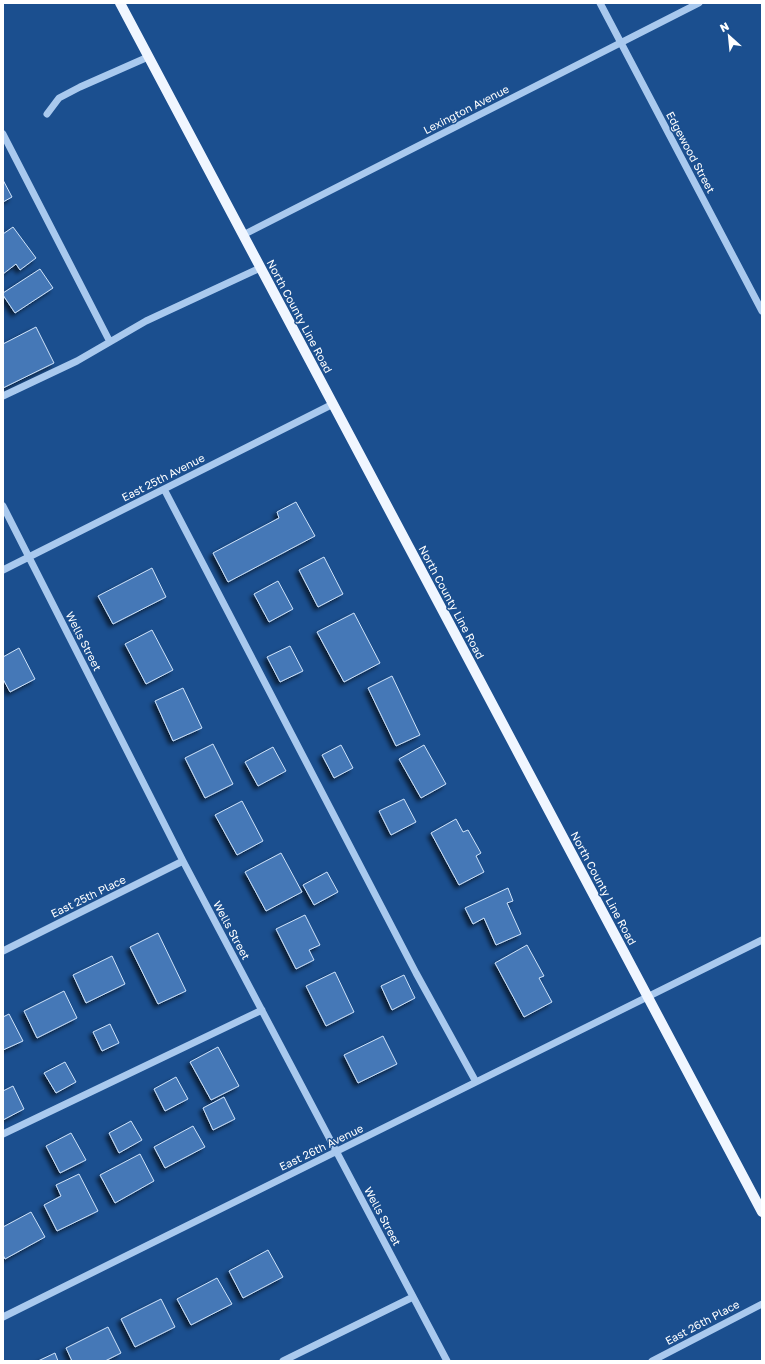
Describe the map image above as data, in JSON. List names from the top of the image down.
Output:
{
  "streets": {
    "main road": ["North County Line Road"],
    "street": [
      "Lexington Avenue",
      "Edgewood Street",
      "East 25th Avenue",
      "Wells Street",
      "East 25th Place",
      "East 26th Avenue",
      "East 26th Place"
    ]
  },
  "crossings": [
    ["Lexington Avenue", "Edgewood Street"],
    ["Lexington Avenue", "North County Line Road"],
    ["North County Line Road", "East 25th Avenue"],
    ["North County Line Road", "East 26th Avenue"],
    ["East 25th Avenue", "Wells Street"],
    ["Wells Street", "East 25th Place"],
    ["Wells Street", "East 26th Avenue"]
  ],
  "north": "top left"
}
